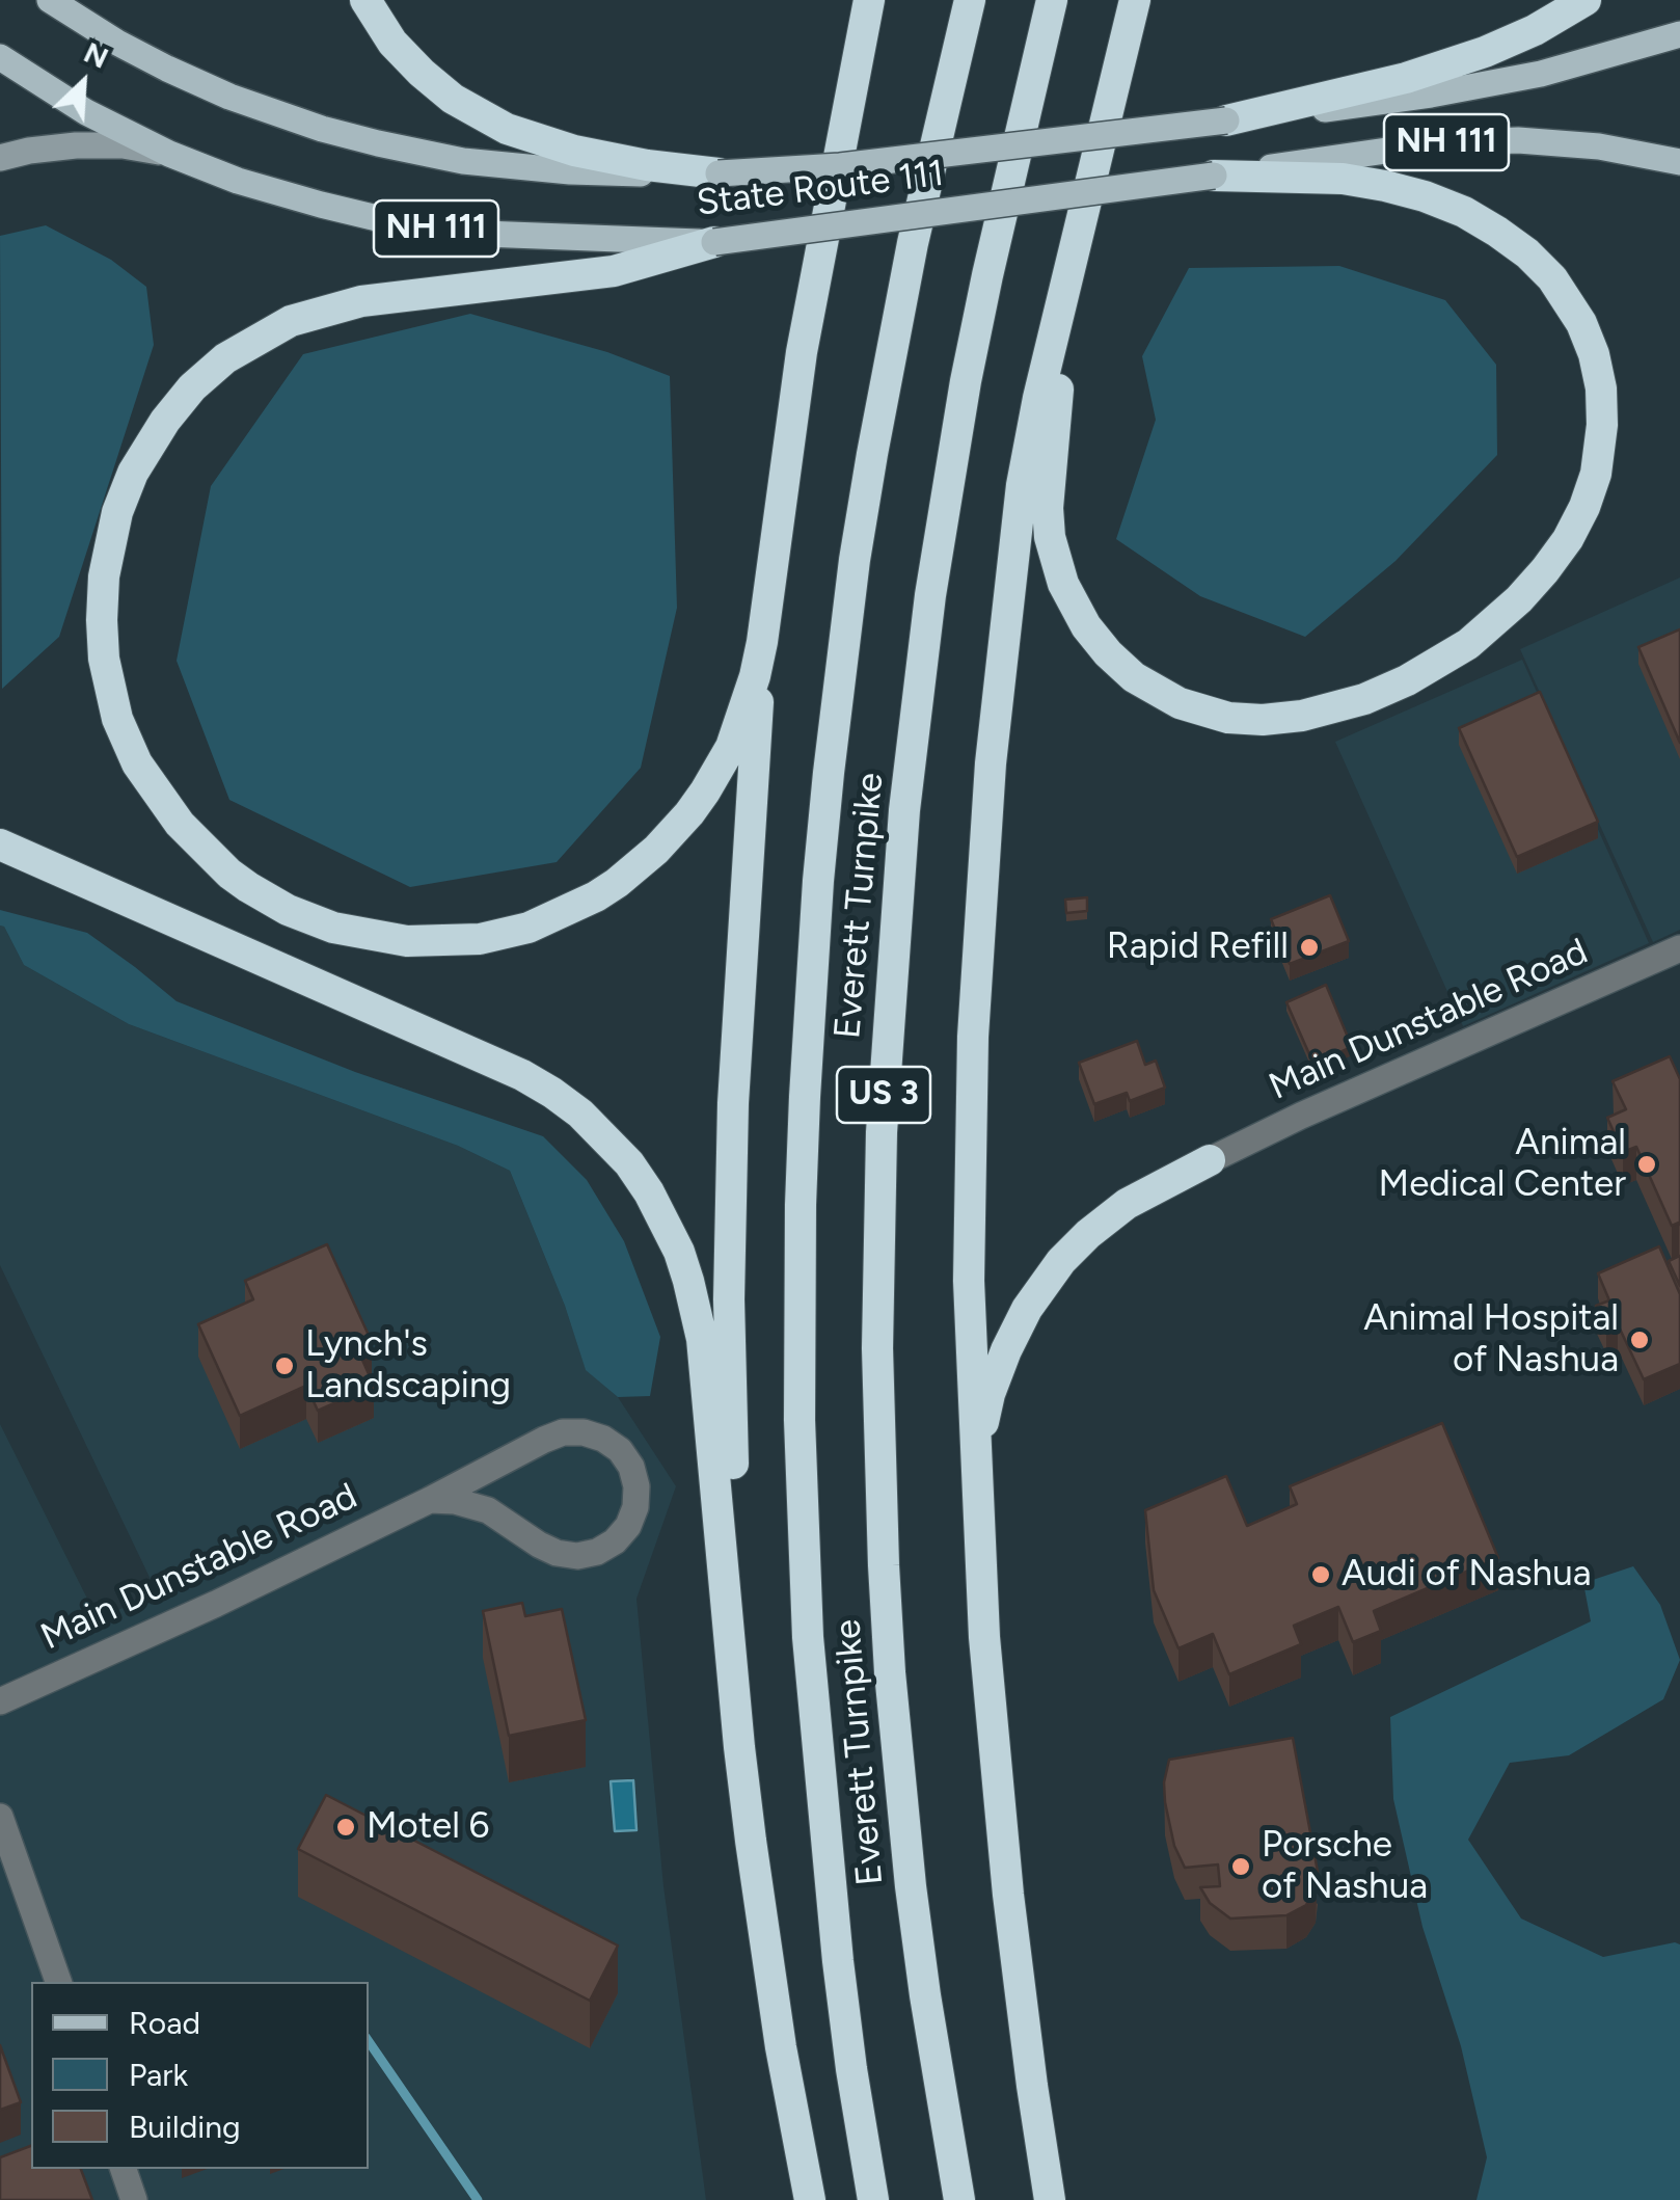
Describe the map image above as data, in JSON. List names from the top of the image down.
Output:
{
  "streets": {
    "highway": ["Everett Turnpike", "US 3"],
    "main road": ["NH 111", "State Route 111"],
    "street": ["Main Dunstable Road"]
  },
  "places": [
    "Rapid Refill",
    "Animal Medical Center",
    "Animal Hospital of Nashua",
    "Lynch's Landscaping",
    "Audi of Nashua",
    "Motel 6",
    "Porsche of Nashua"
  ],
  "legend": ["Road", "Park", "Building"],
  "north": "top right"
}
